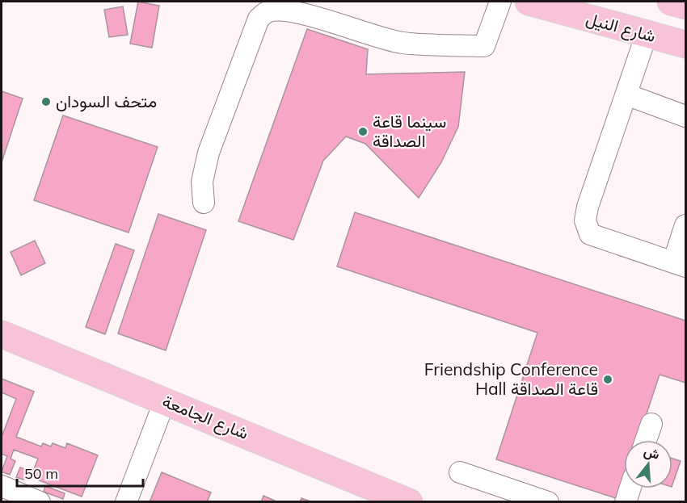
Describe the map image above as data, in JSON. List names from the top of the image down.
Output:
{
  "streets": {
    "main road": ["شارع النيل", "شارع الجامعة"]
  },
  "places": ["متحف السودان", "سينما قاعة الصداقة", "Friendship Conference Hall قاعة الصداقة"],
  "scale_bar": "50 m",
  "north": "top"
}
